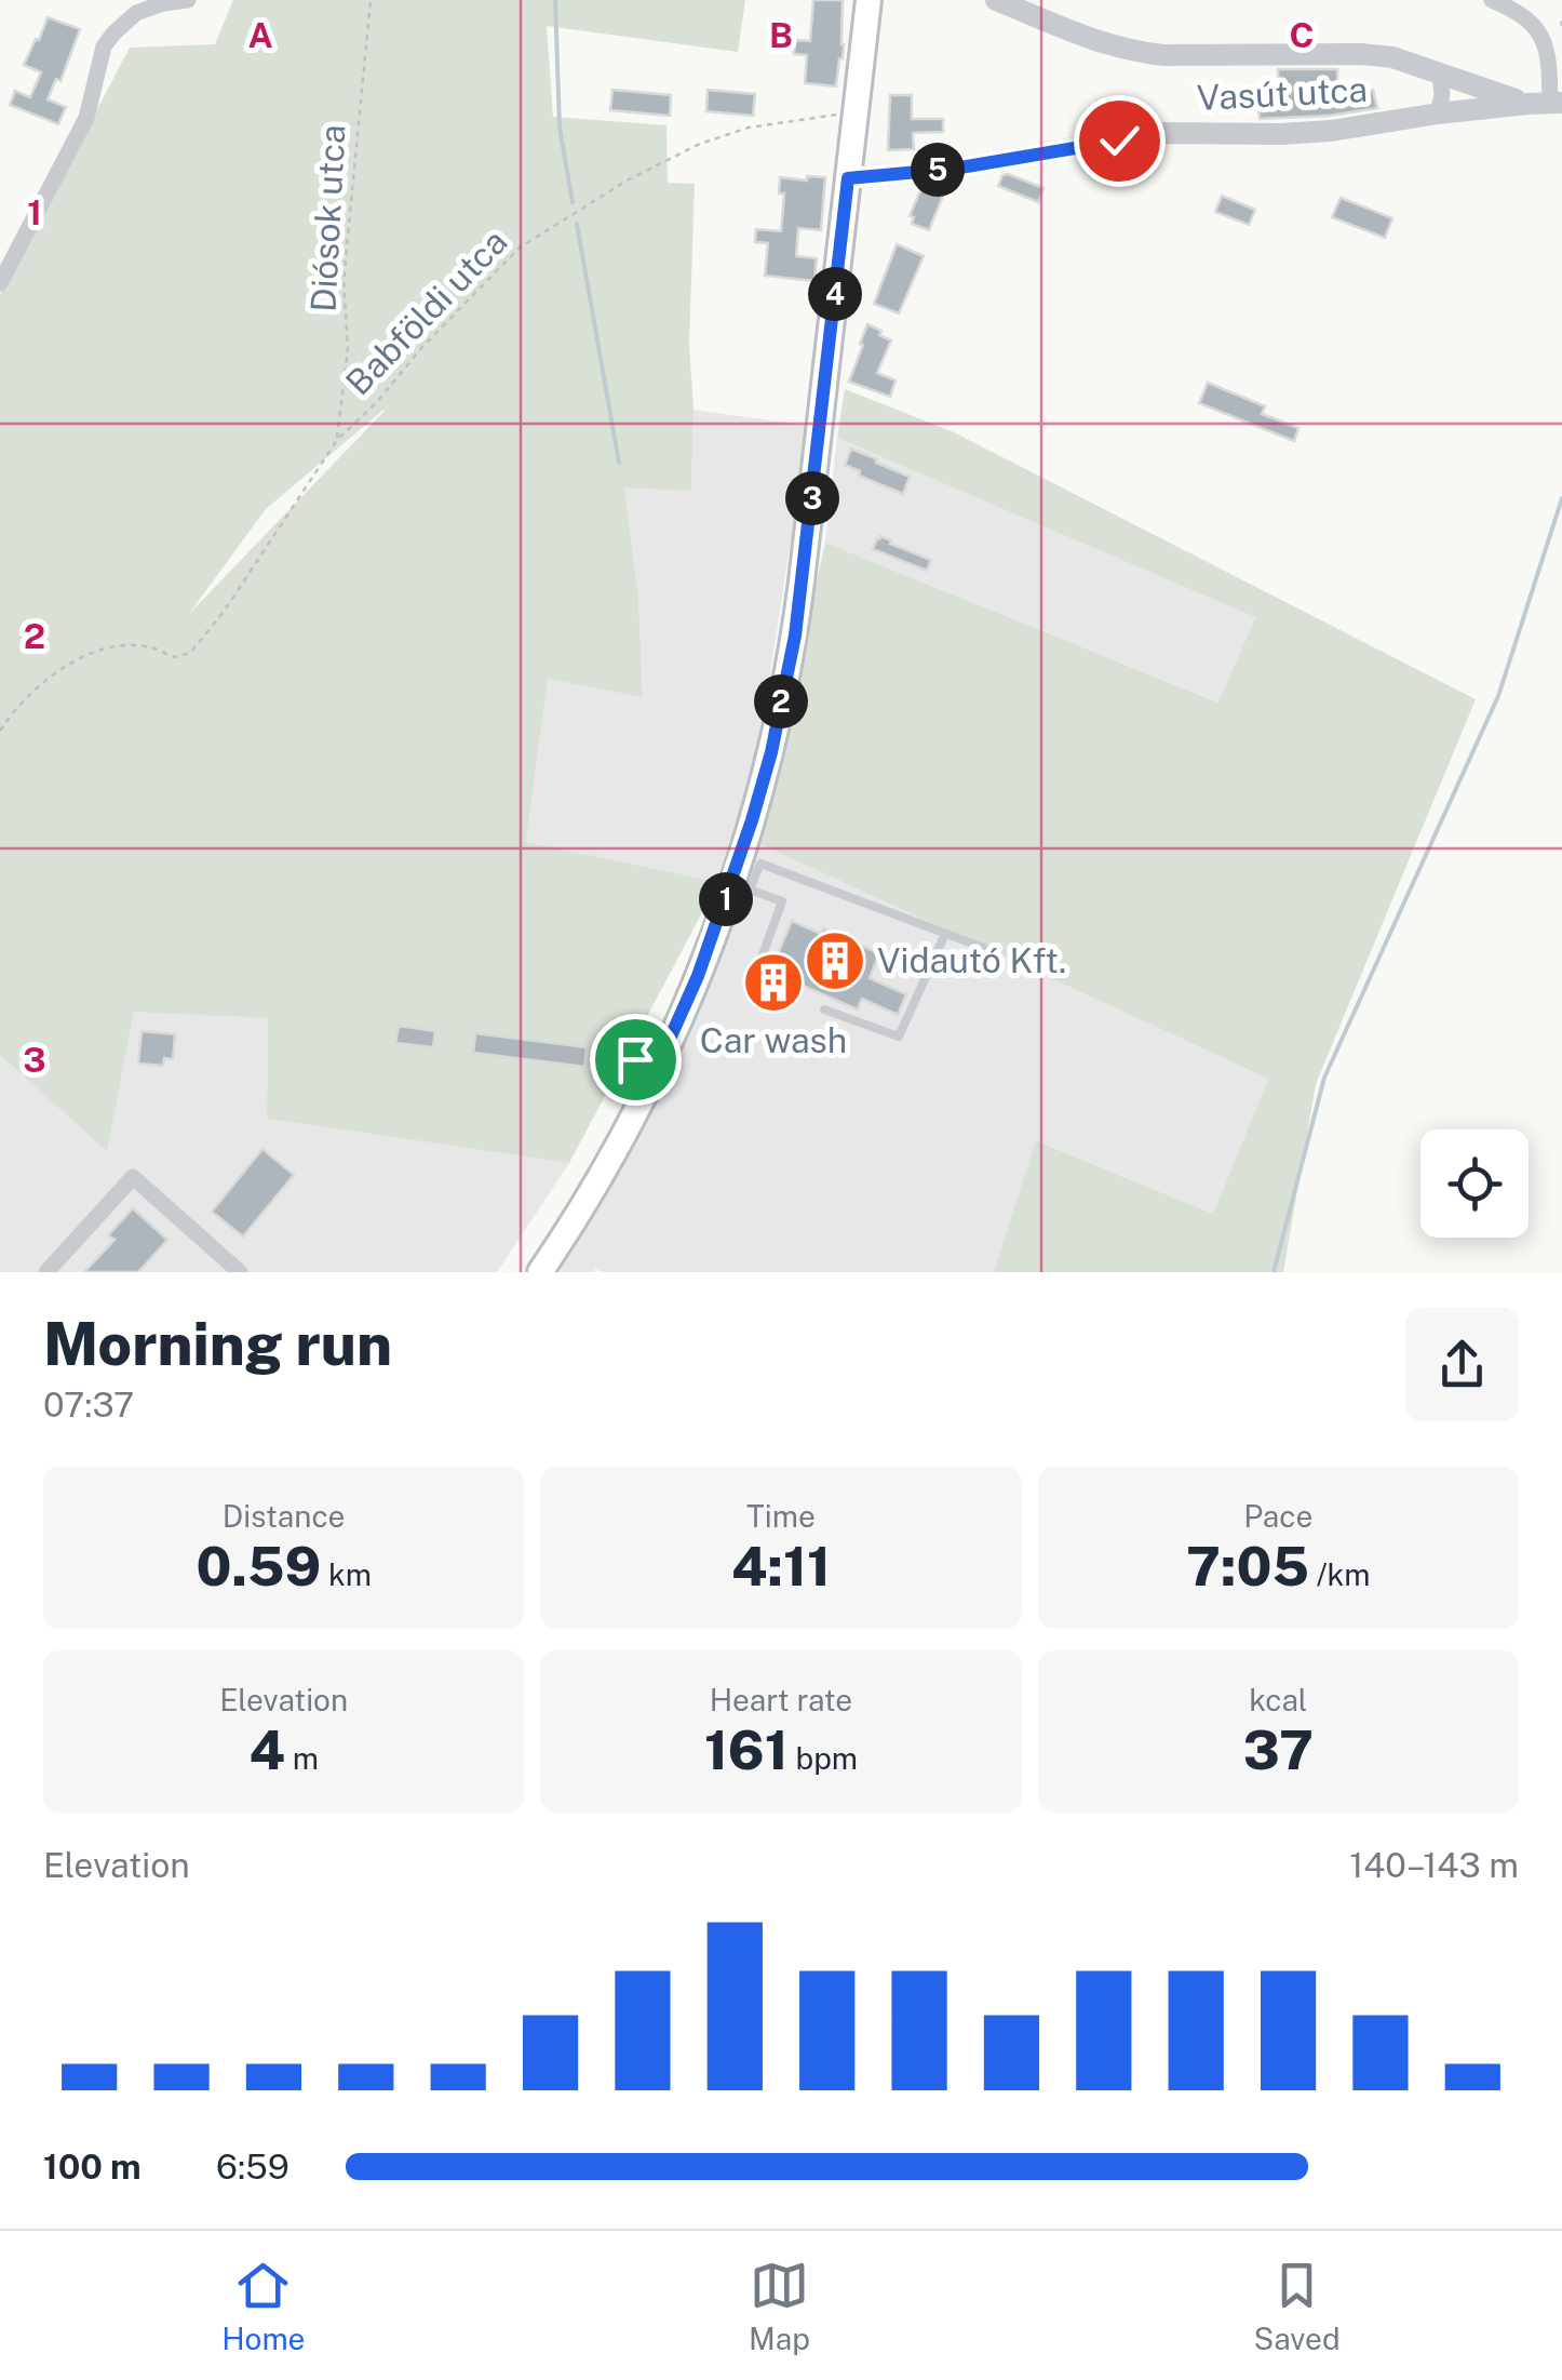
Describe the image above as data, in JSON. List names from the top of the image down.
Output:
{
  "streets": {
    "street": ["Vasút utca"],
    "path": ["Diósok utca", "Babföldi utca"]
  },
  "crossings": [
    ["Diósok utca", "Babföldi utca"]
  ],
  "places": {
    "building": ["Vidautó Kft.", "Car wash"]
  },
  "page": {
    "pins": [
      "5",
      "4",
      "3",
      "2",
      "1"
    ],
    "heading": ["Morning run", "07:37"],
    "stats": [
      ["Distance", "0.59 km"],
      ["Time", "4:11"],
      ["Pace", "7:05 /km"],
      ["Elevation", "4 m"],
      ["Heart rate", "161 bpm"],
      ["kcal", "37"]
    ],
    "chart": ["Elevation", "140–143 m"],
    "list": [
      {
        "name": "100 m",
        "note": "6:59"
      }
    ],
    "tabs": ["Home", "Map", "Saved"]
  },
  "grid": {
    "columns": ["A", "B", "C"],
    "rows": ["1", "2", "3"]
  }
}
